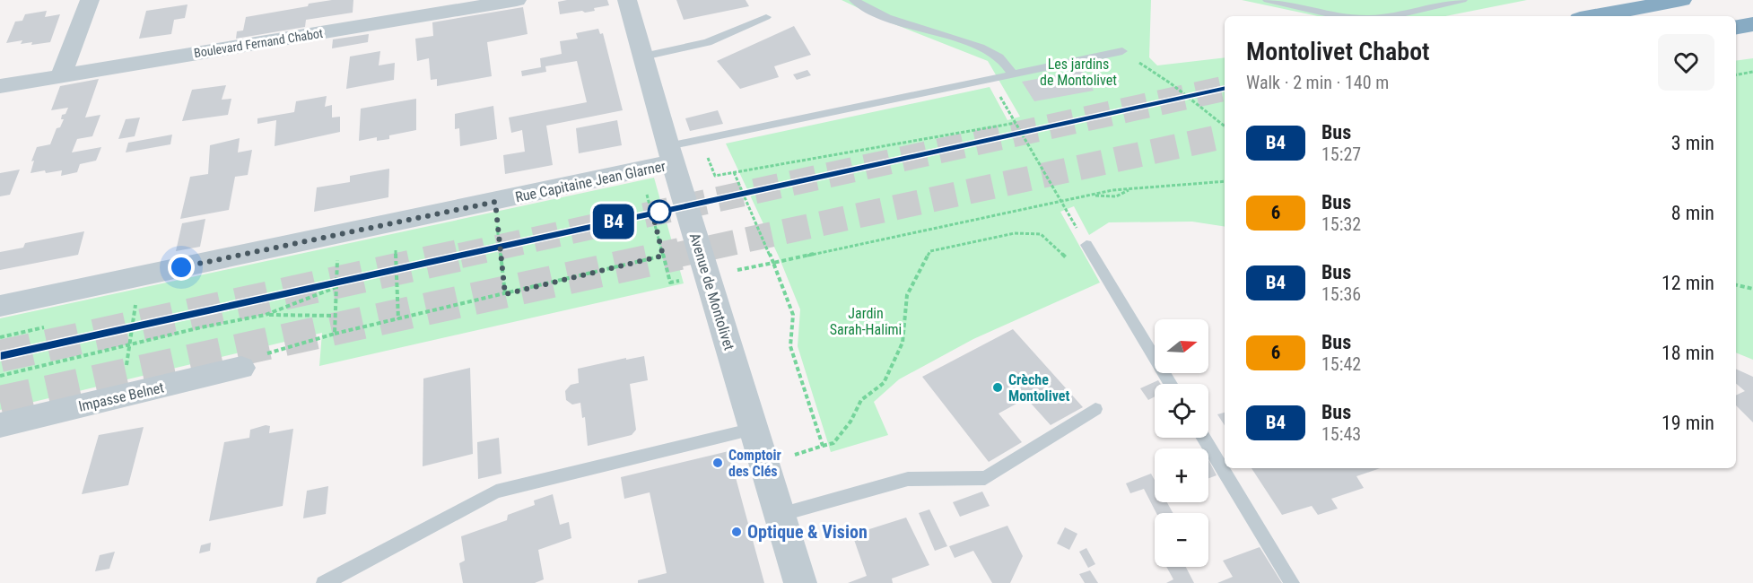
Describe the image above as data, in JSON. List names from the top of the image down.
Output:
{
  "streets": {
    "street": [
      "Boulevard Fernand Chabot",
      "Rue Capitaine Jean Glarner",
      "Avenue de Montolivet",
      "Impasse Belnet"
    ]
  },
  "crossings": [
    ["Rue Capitaine Jean Glarner", "Avenue de Montolivet"]
  ],
  "parks": ["Les jardins de Montolivet", "Jardin Sarah-Halimi"],
  "places": ["Crèche Montolivet", "Comptoir des Clés", "Optique & Vision"],
  "lines": ["bus line B4"],
  "north": "right",
  "page": {
    "on_map": "B4",
    "heading": ["Montolivet Chabot", "Walk · 2 min · 140 m"],
    "list": [
      {
        "mark": "B4",
        "name": "Bus",
        "note": "15:27",
        "value": "3 min"
      },
      {
        "mark": "6",
        "name": "Bus",
        "note": "15:32",
        "value": "8 min"
      },
      {
        "mark": "B4",
        "name": "Bus",
        "note": "15:36",
        "value": "12 min"
      },
      {
        "mark": "6",
        "name": "Bus",
        "note": "15:42",
        "value": "18 min"
      },
      {
        "mark": "B4",
        "name": "Bus",
        "note": "15:43",
        "value": "19 min"
      }
    ],
    "map_buttons": ["+", "−"]
  }
}
